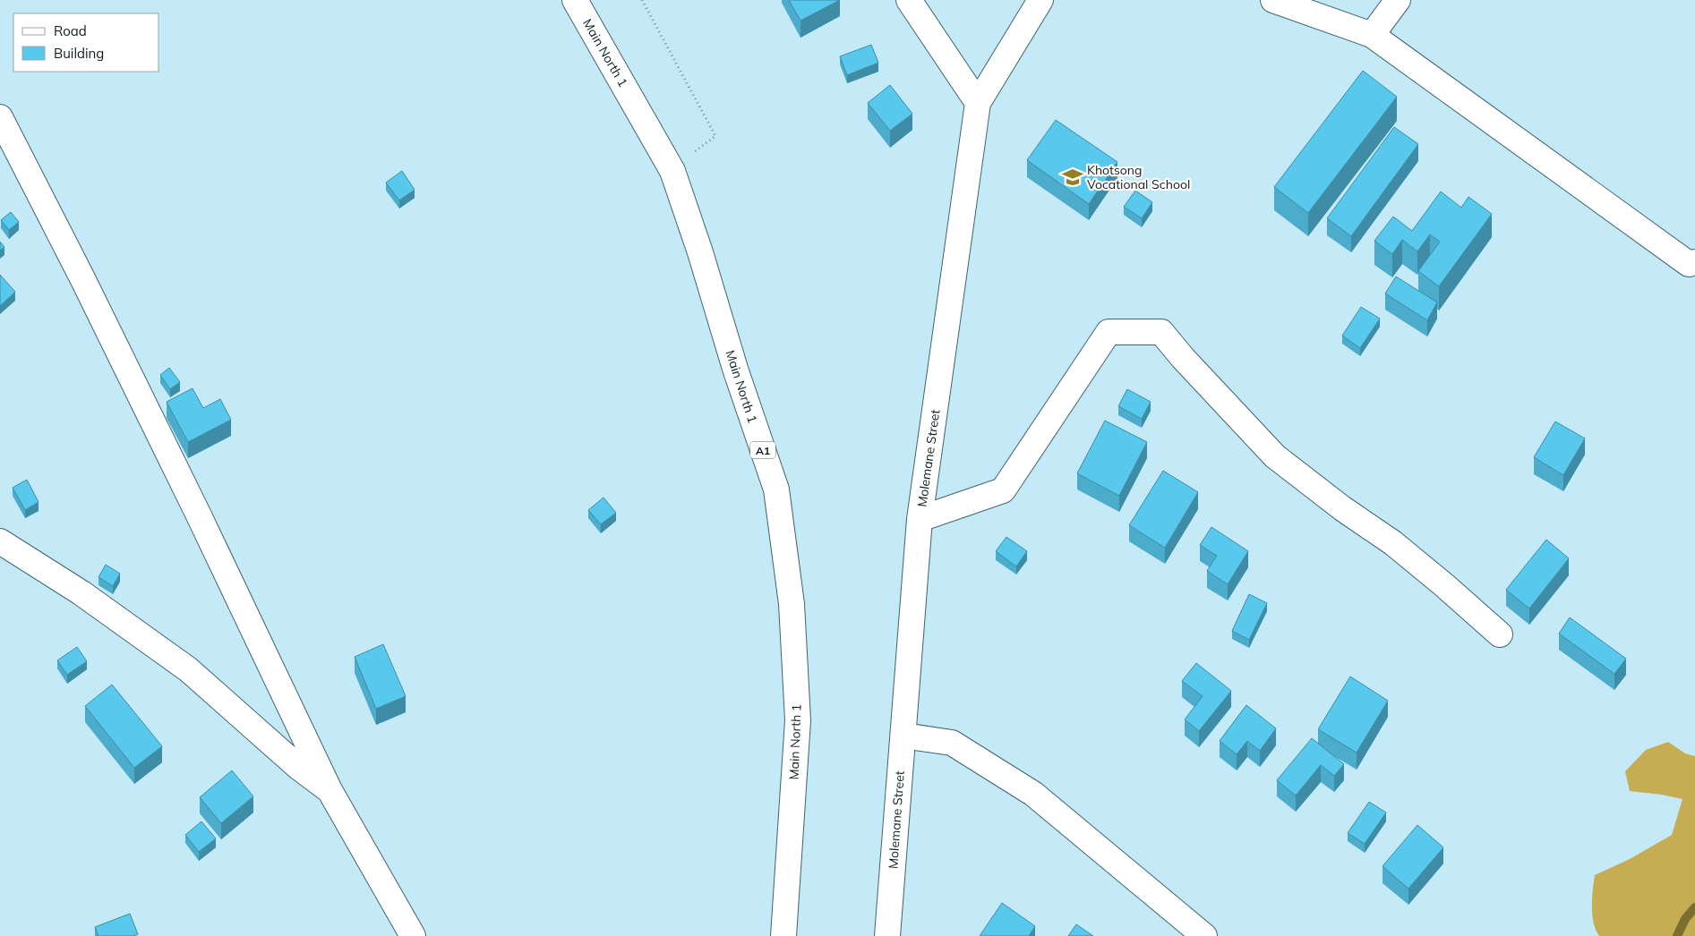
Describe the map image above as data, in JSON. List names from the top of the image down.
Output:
{
  "streets": {
    "street": ["Main North 1", "A1", "Molemane Street"]
  },
  "places": {
    "school or university": ["Khotsong Vocational School"]
  },
  "legend": ["Road", "Building"]
}
